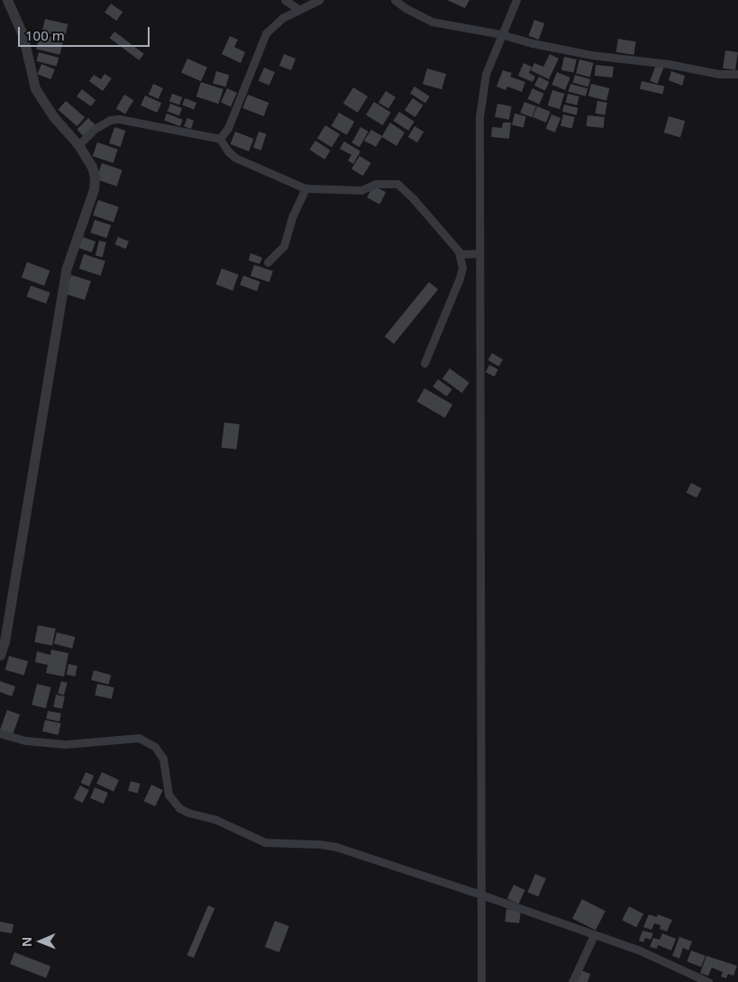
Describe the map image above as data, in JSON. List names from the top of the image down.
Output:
{
  "scale_bar": "100 m",
  "north": "left"
}
